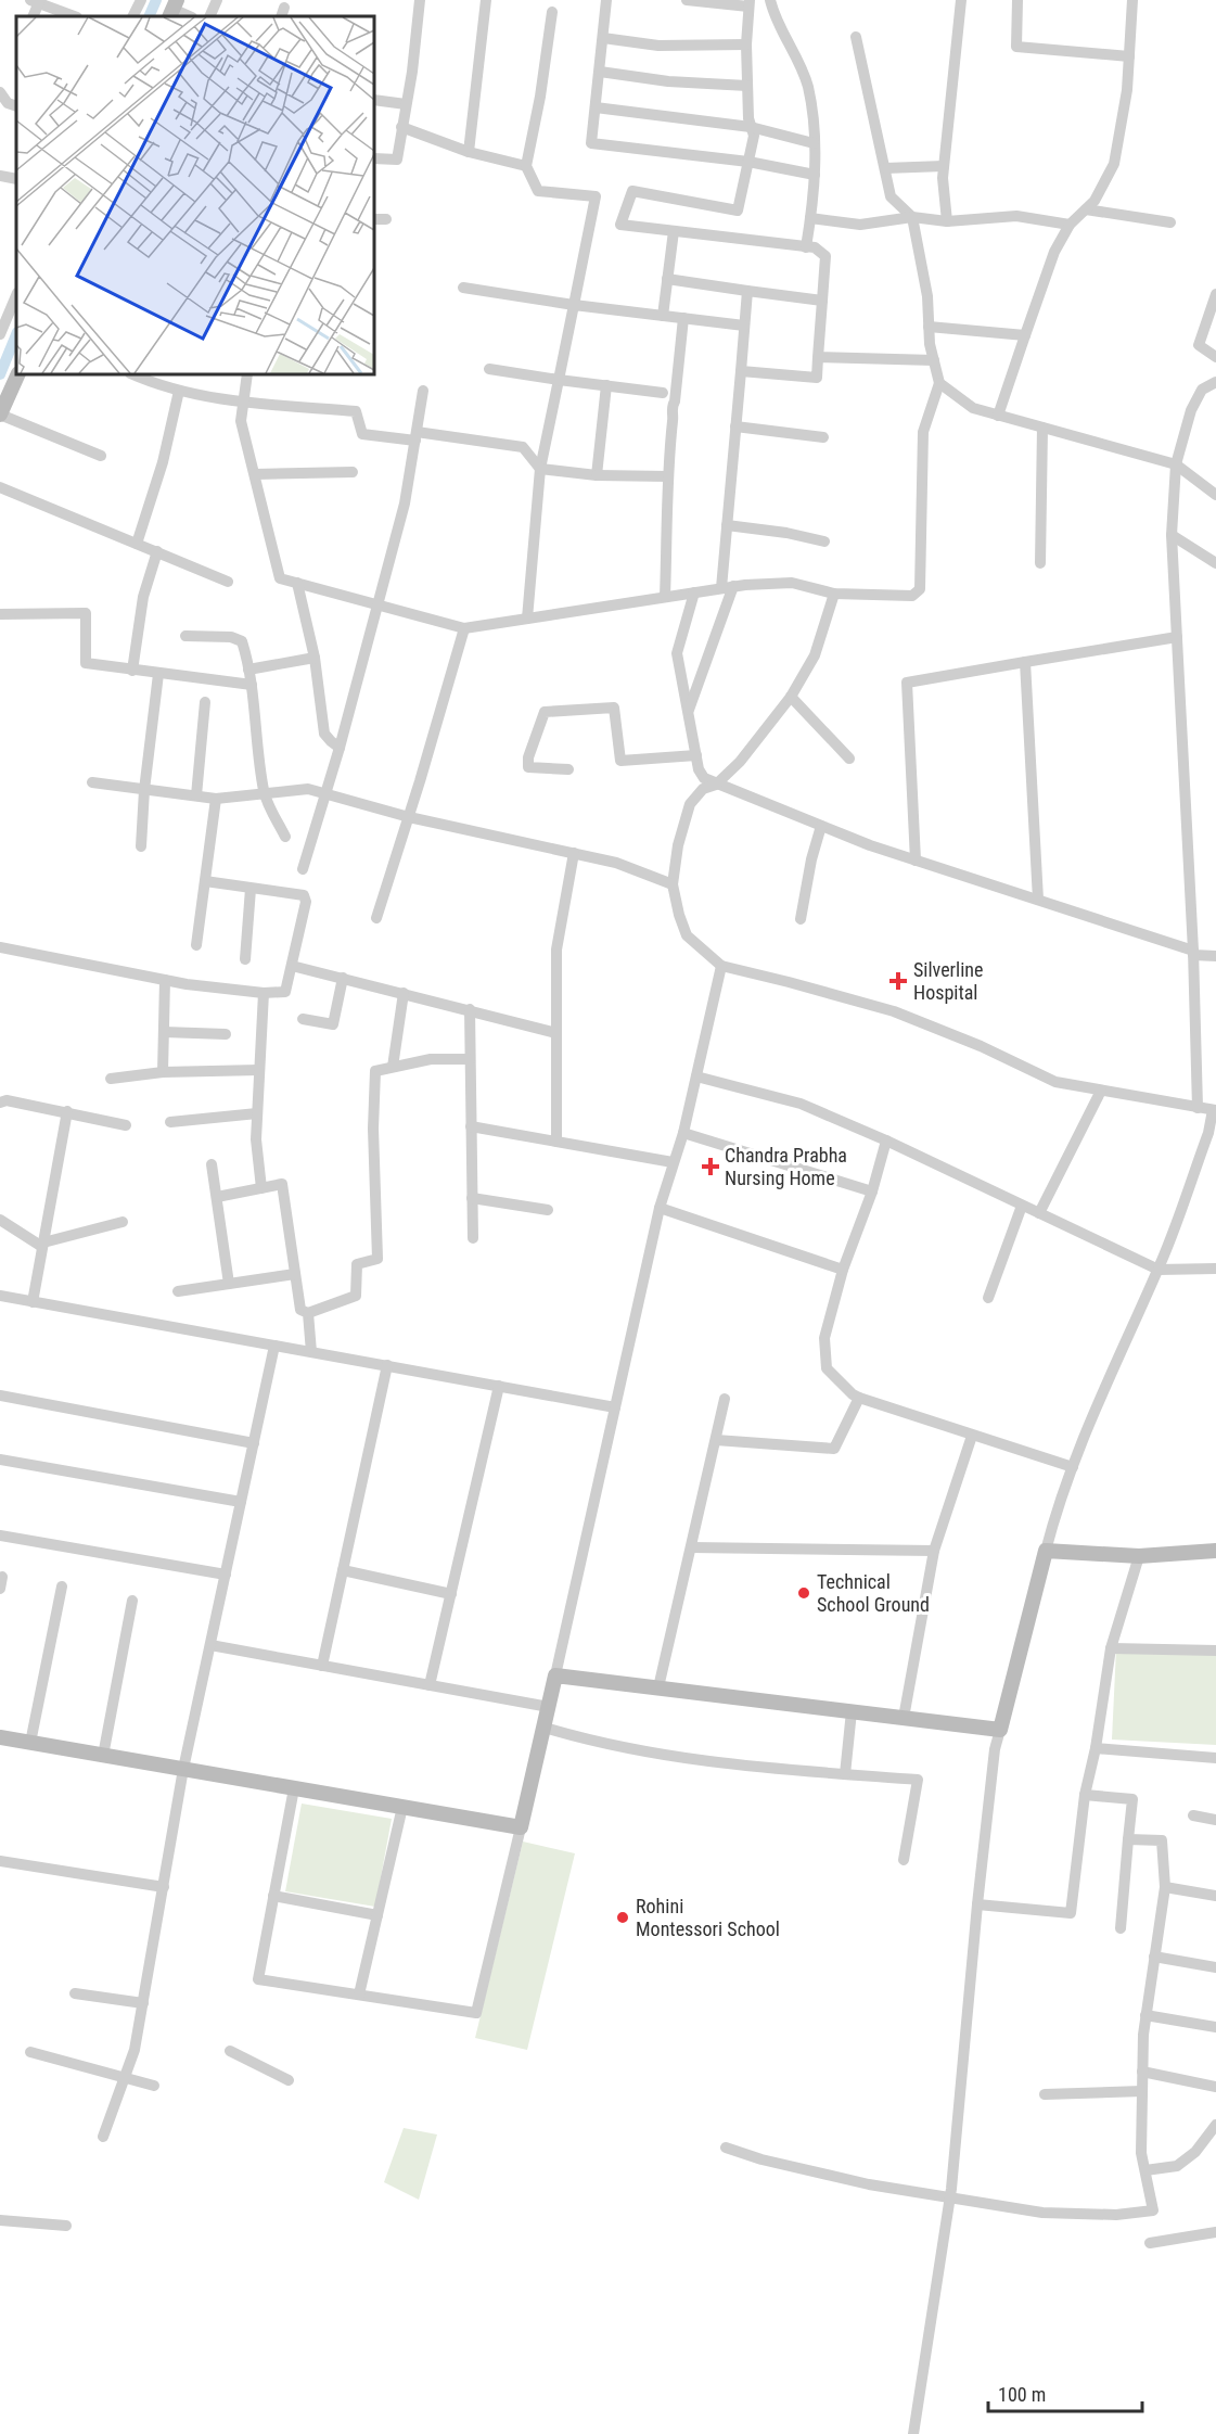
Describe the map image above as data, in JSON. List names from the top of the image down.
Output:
{
  "places": {
    "health": ["Silverline Hospital", "Chandra Prabha Nursing Home"],
    "other": ["Technical School Ground", "Rohini Montessori School"]
  },
  "scale_bar": "100 m"
}
